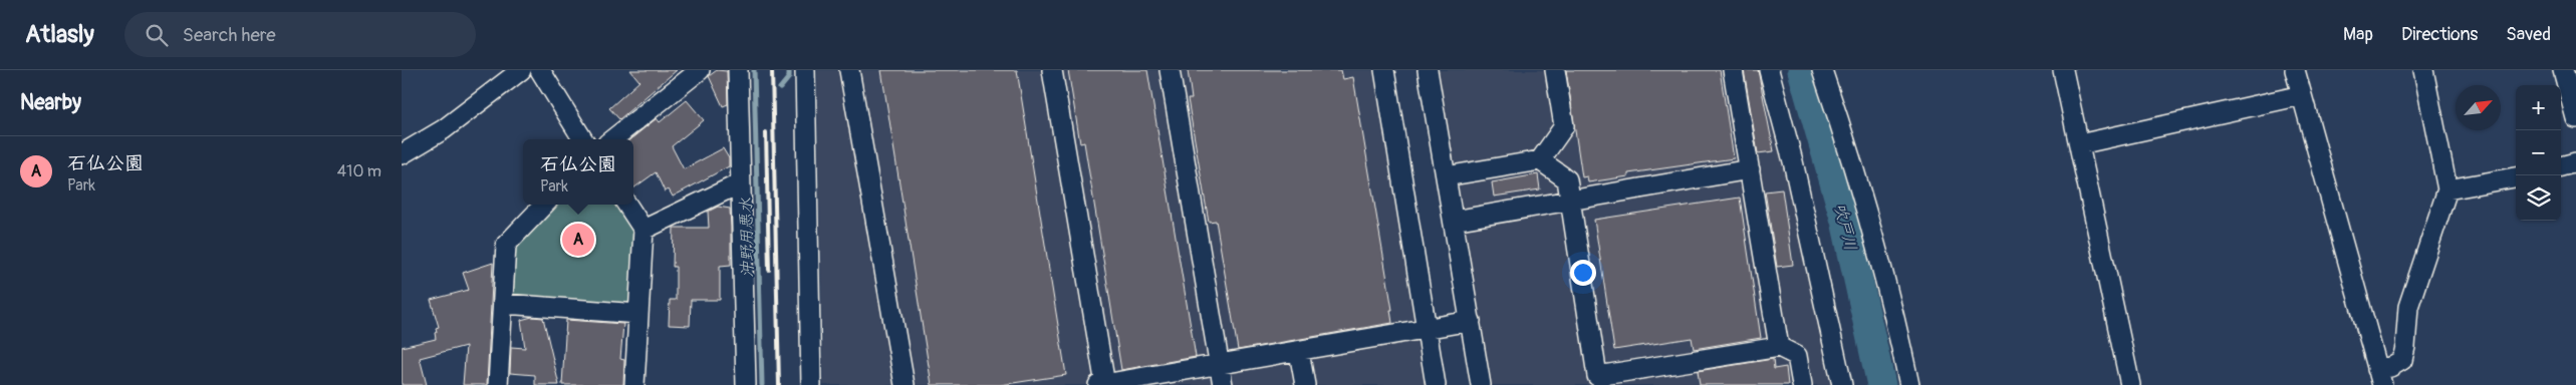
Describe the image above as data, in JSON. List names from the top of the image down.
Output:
{
  "water": ["吹戸川", "沖野用悪水"],
  "north": "top right",
  "page": {
    "header": "Atlasly",
    "search": "Search here",
    "nav": ["Map", "Directions", "Saved"],
    "heading": "Nearby",
    "map_buttons": ["+", "−"],
    "list": [
      {
        "mark": "A",
        "name": "石仏公園",
        "note": "Park",
        "value": "410 m"
      }
    ],
    "popup": ["石仏公園", "Park"],
    "pins": "A"
  }
}
